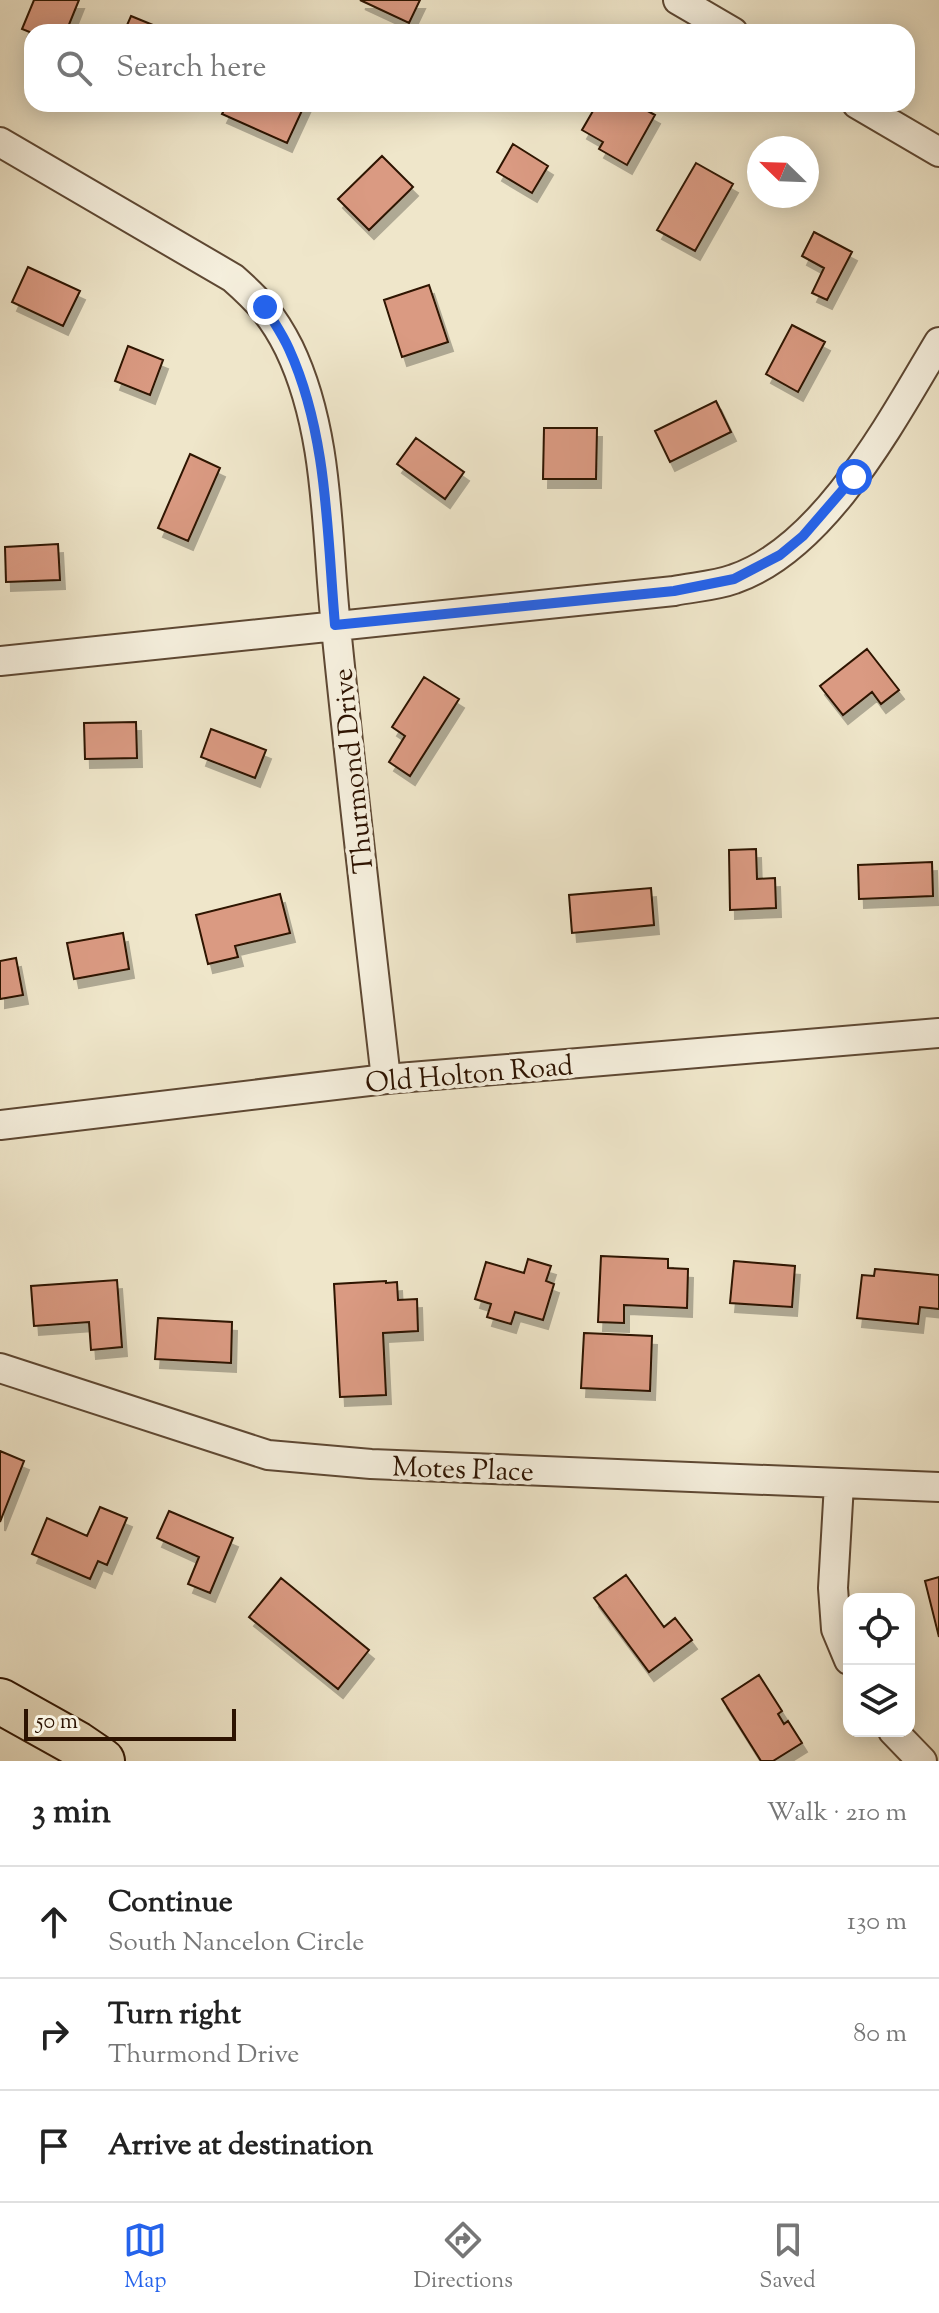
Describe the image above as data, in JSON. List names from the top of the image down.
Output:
{
  "streets": {
    "street": ["Thurmond Drive", "Old Holton Road", "Motes Place"]
  },
  "crossings": [
    ["Thurmond Drive", "Old Holton Road"]
  ],
  "scale_bar": "50 m",
  "north": "top left",
  "page": {
    "search": "Search here",
    "scale": "50 m",
    "heading": ["3 min", "Walk · 210 m"],
    "list": [
      ["Continue", "South Nancelon Circle", "130 m"],
      ["Turn right", "Thurmond Drive", "80 m"],
      "Arrive at destination"
    ],
    "nav": ["Map", "Directions", "Saved"]
  }
}
